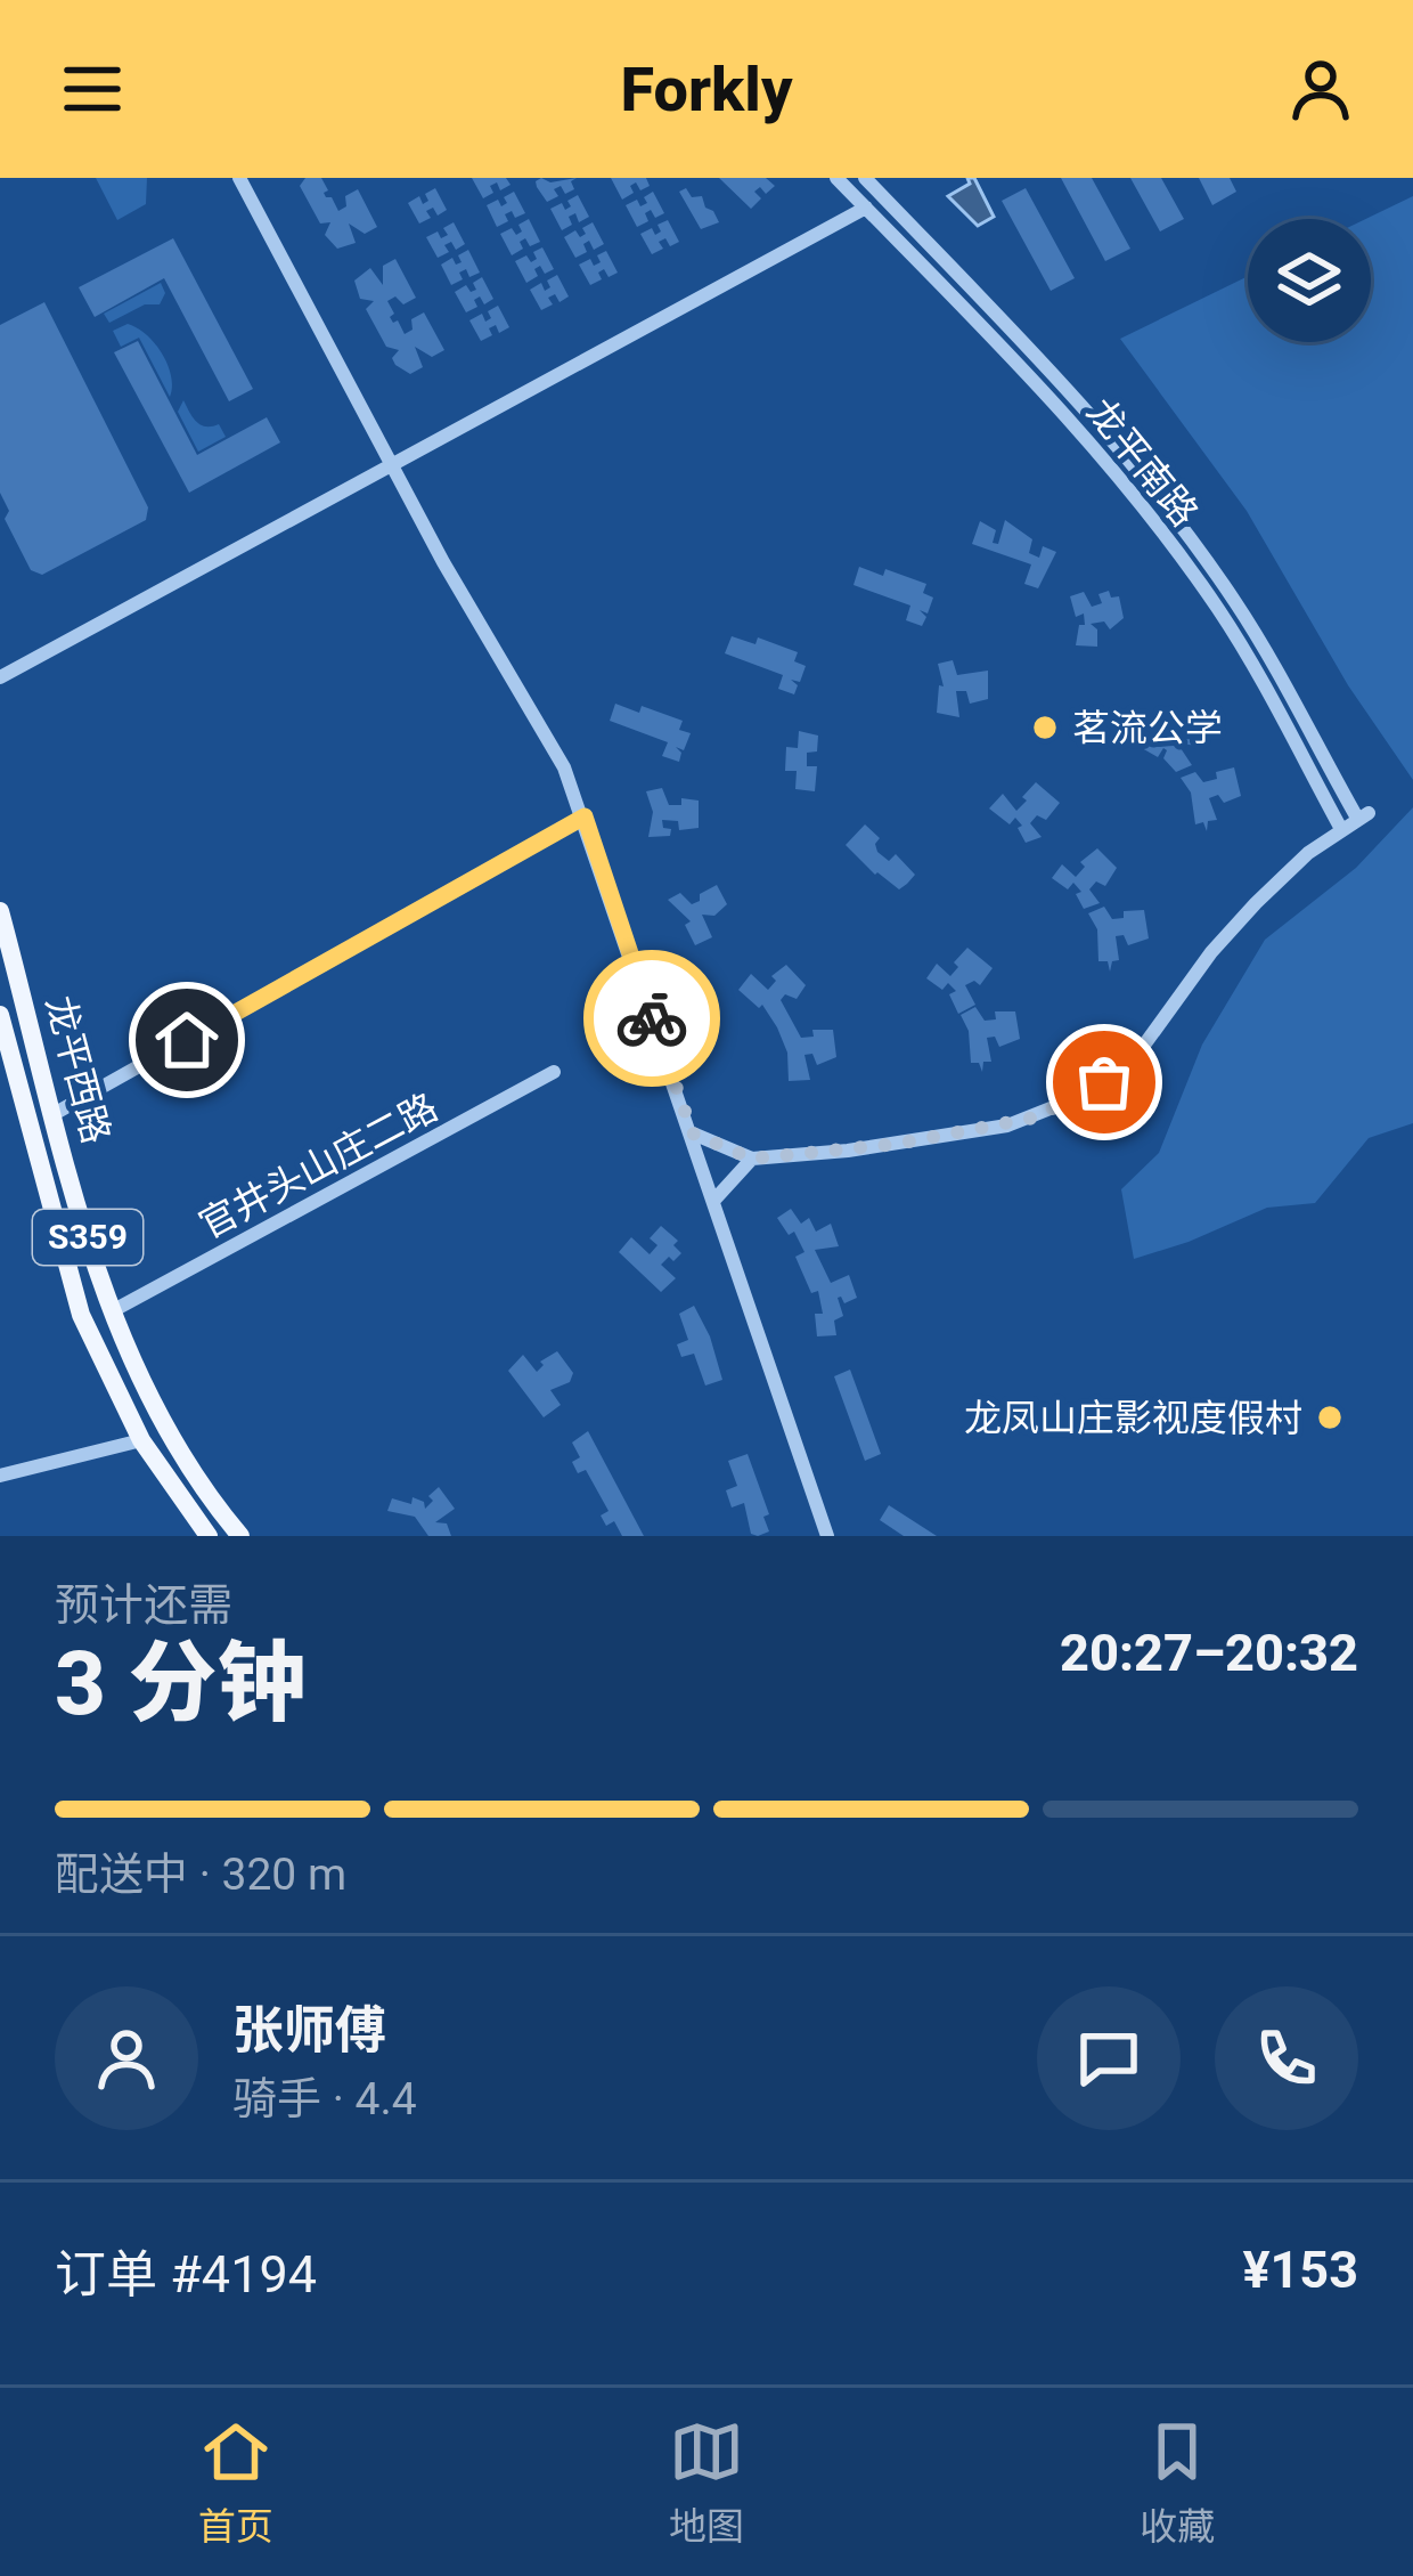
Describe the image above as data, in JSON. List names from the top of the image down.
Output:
{
  "streets": {
    "main road": ["龙平西路", "S359"],
    "street": ["龙平南路", "官井头山庄二路"]
  },
  "crossings": [
    ["龙平西路", "官井头山庄二路"]
  ],
  "places": ["茗流公学", "龙凤山庄影视度假村"],
  "page": {
    "header": "Forkly",
    "heading": ["3 分钟", "预计还需", "20:27–20:32"],
    "panel": [
      "张师傅",
      "骑手 · 4.4",
      "订单 #4194",
      "¥153"
    ],
    "bar": "配送中 · 320 m",
    "tabs": ["首页", "地图", "收藏"]
  }
}
